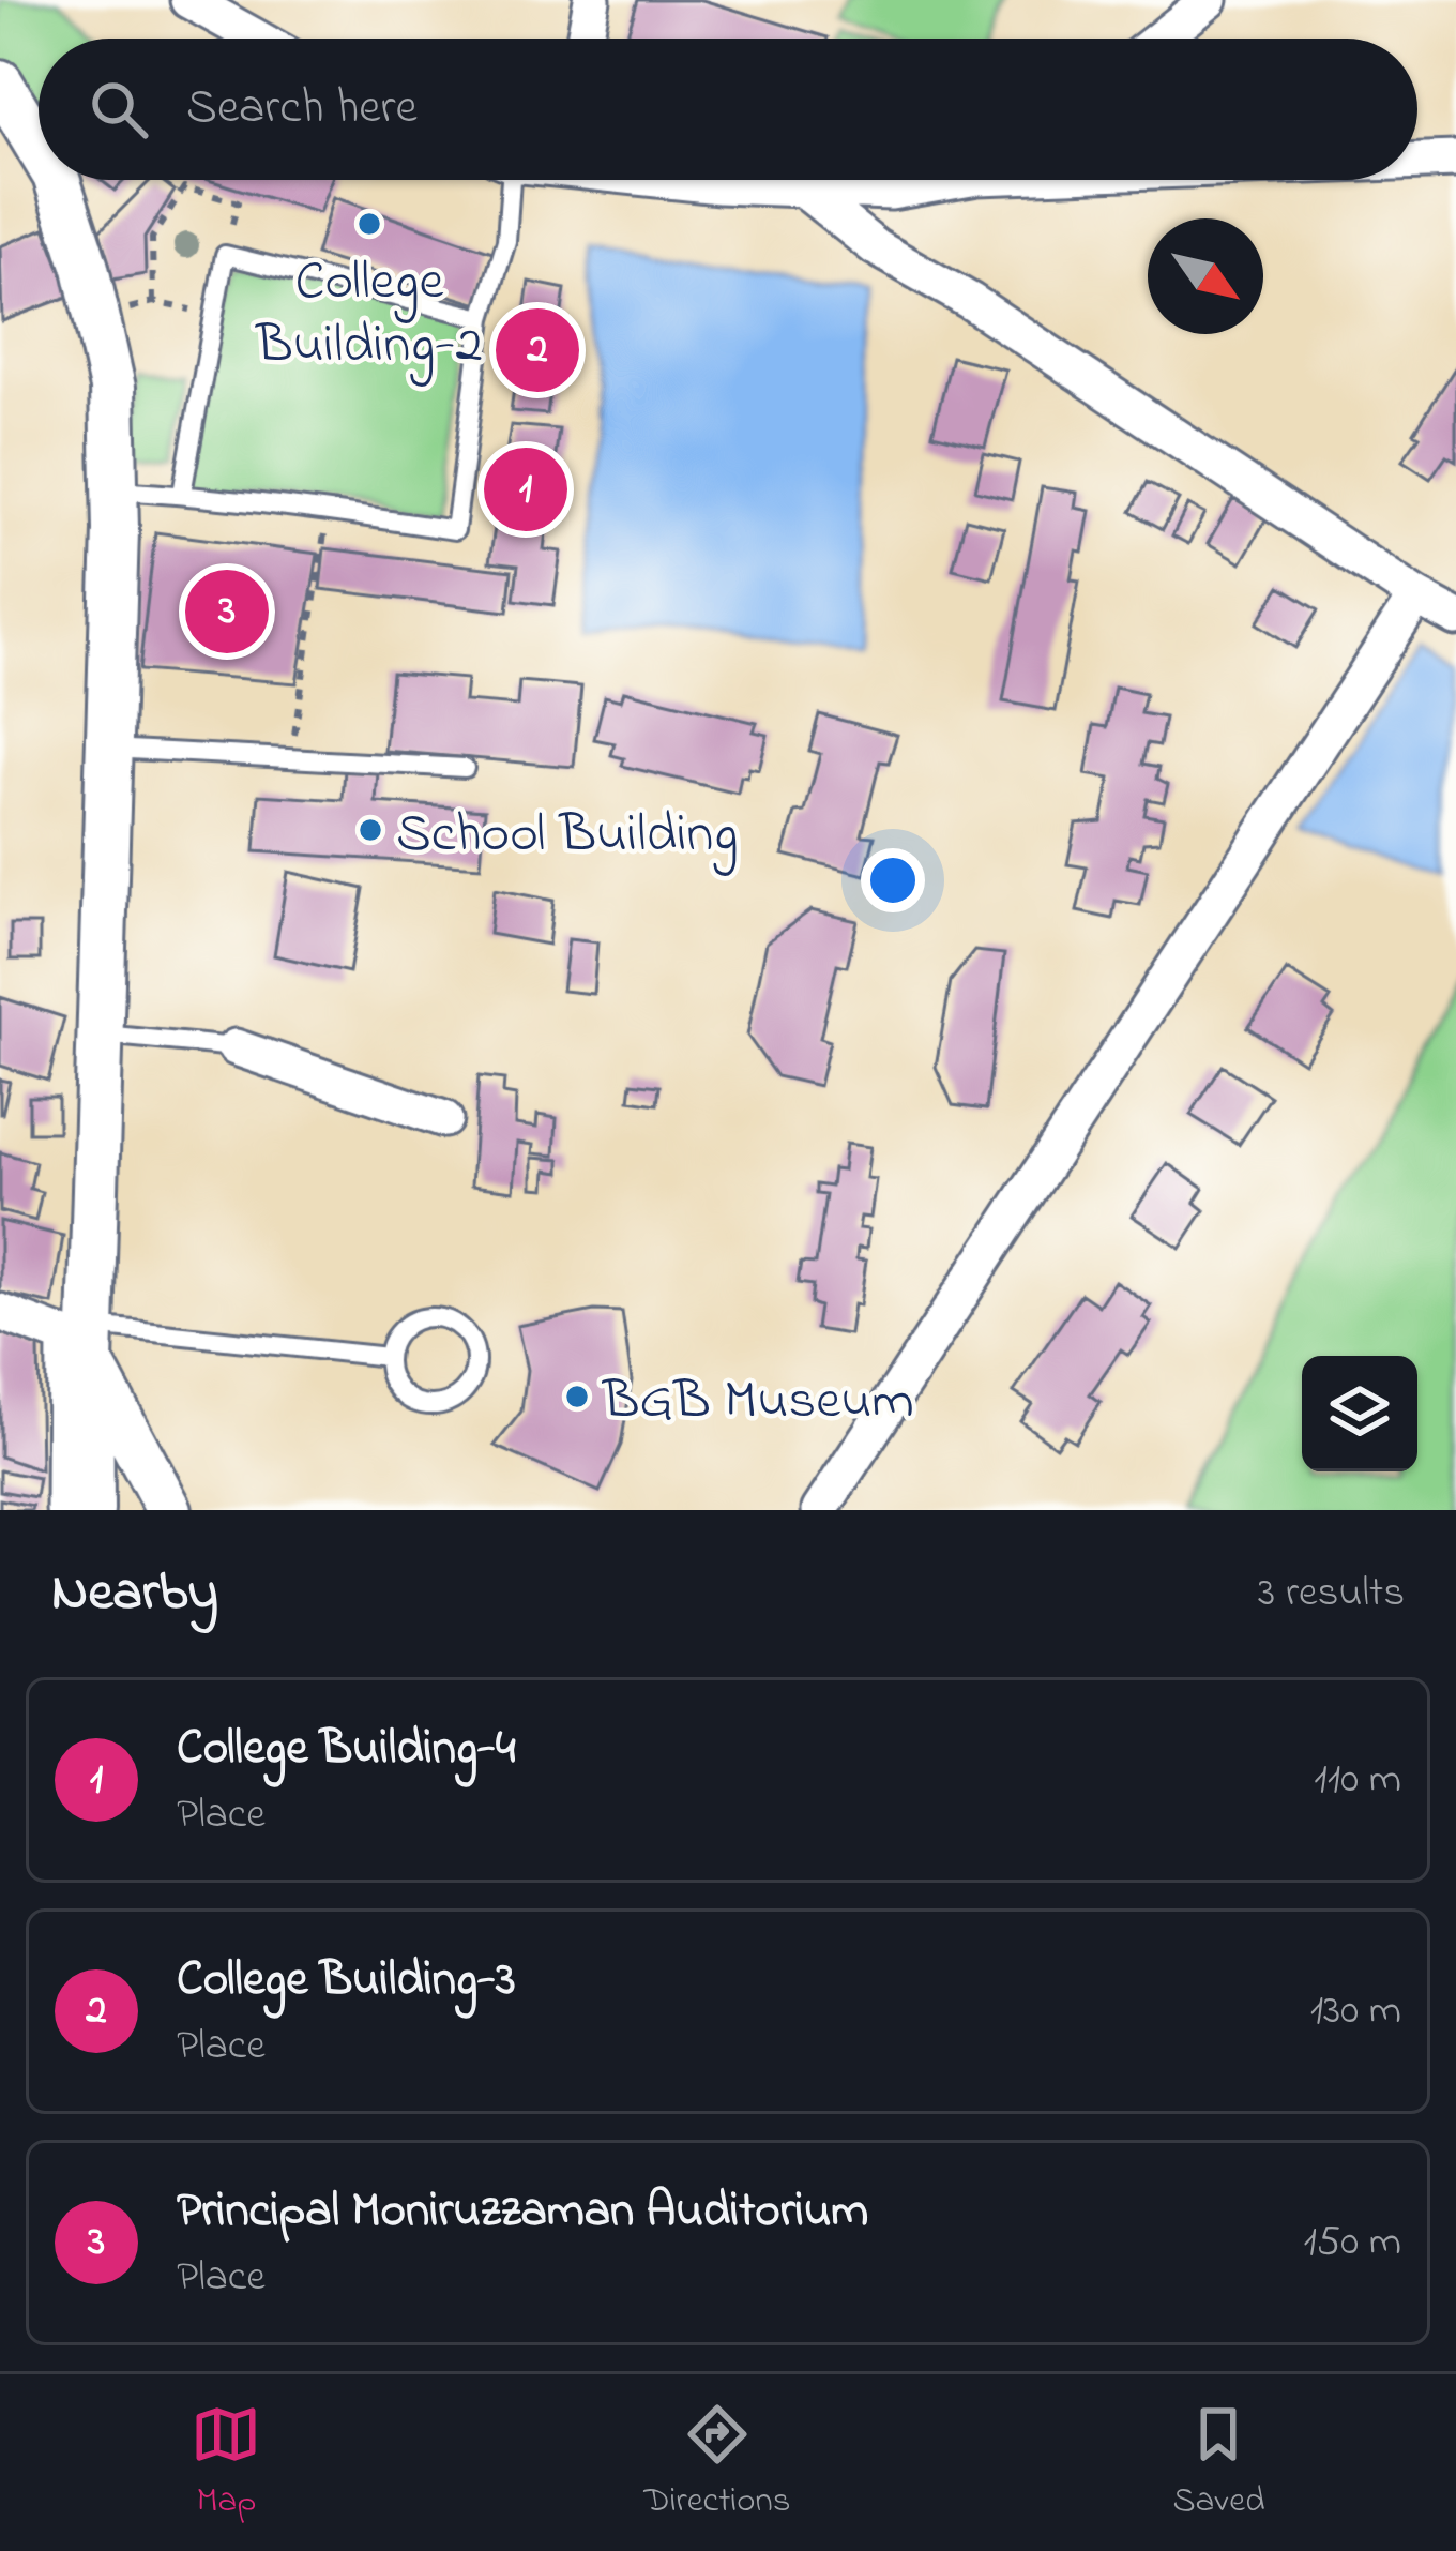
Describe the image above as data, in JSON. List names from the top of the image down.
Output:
{
  "places": ["College Building-2", "School Building", "BGB Museum"],
  "north": "bottom right",
  "page": {
    "search": "Search here",
    "pins": ["2", "1", "3"],
    "heading": ["Nearby", "3 results"],
    "list": [
      {
        "mark": "1",
        "name": "College Building-4",
        "note": "Place",
        "value": "110 m"
      },
      {
        "mark": "2",
        "name": "College Building-3",
        "note": "Place",
        "value": "130 m"
      },
      {
        "mark": "3",
        "name": "Principal Moniruzzaman Auditorium",
        "note": "Place",
        "value": "150 m"
      }
    ],
    "nav": ["Map", "Directions", "Saved"]
  }
}
